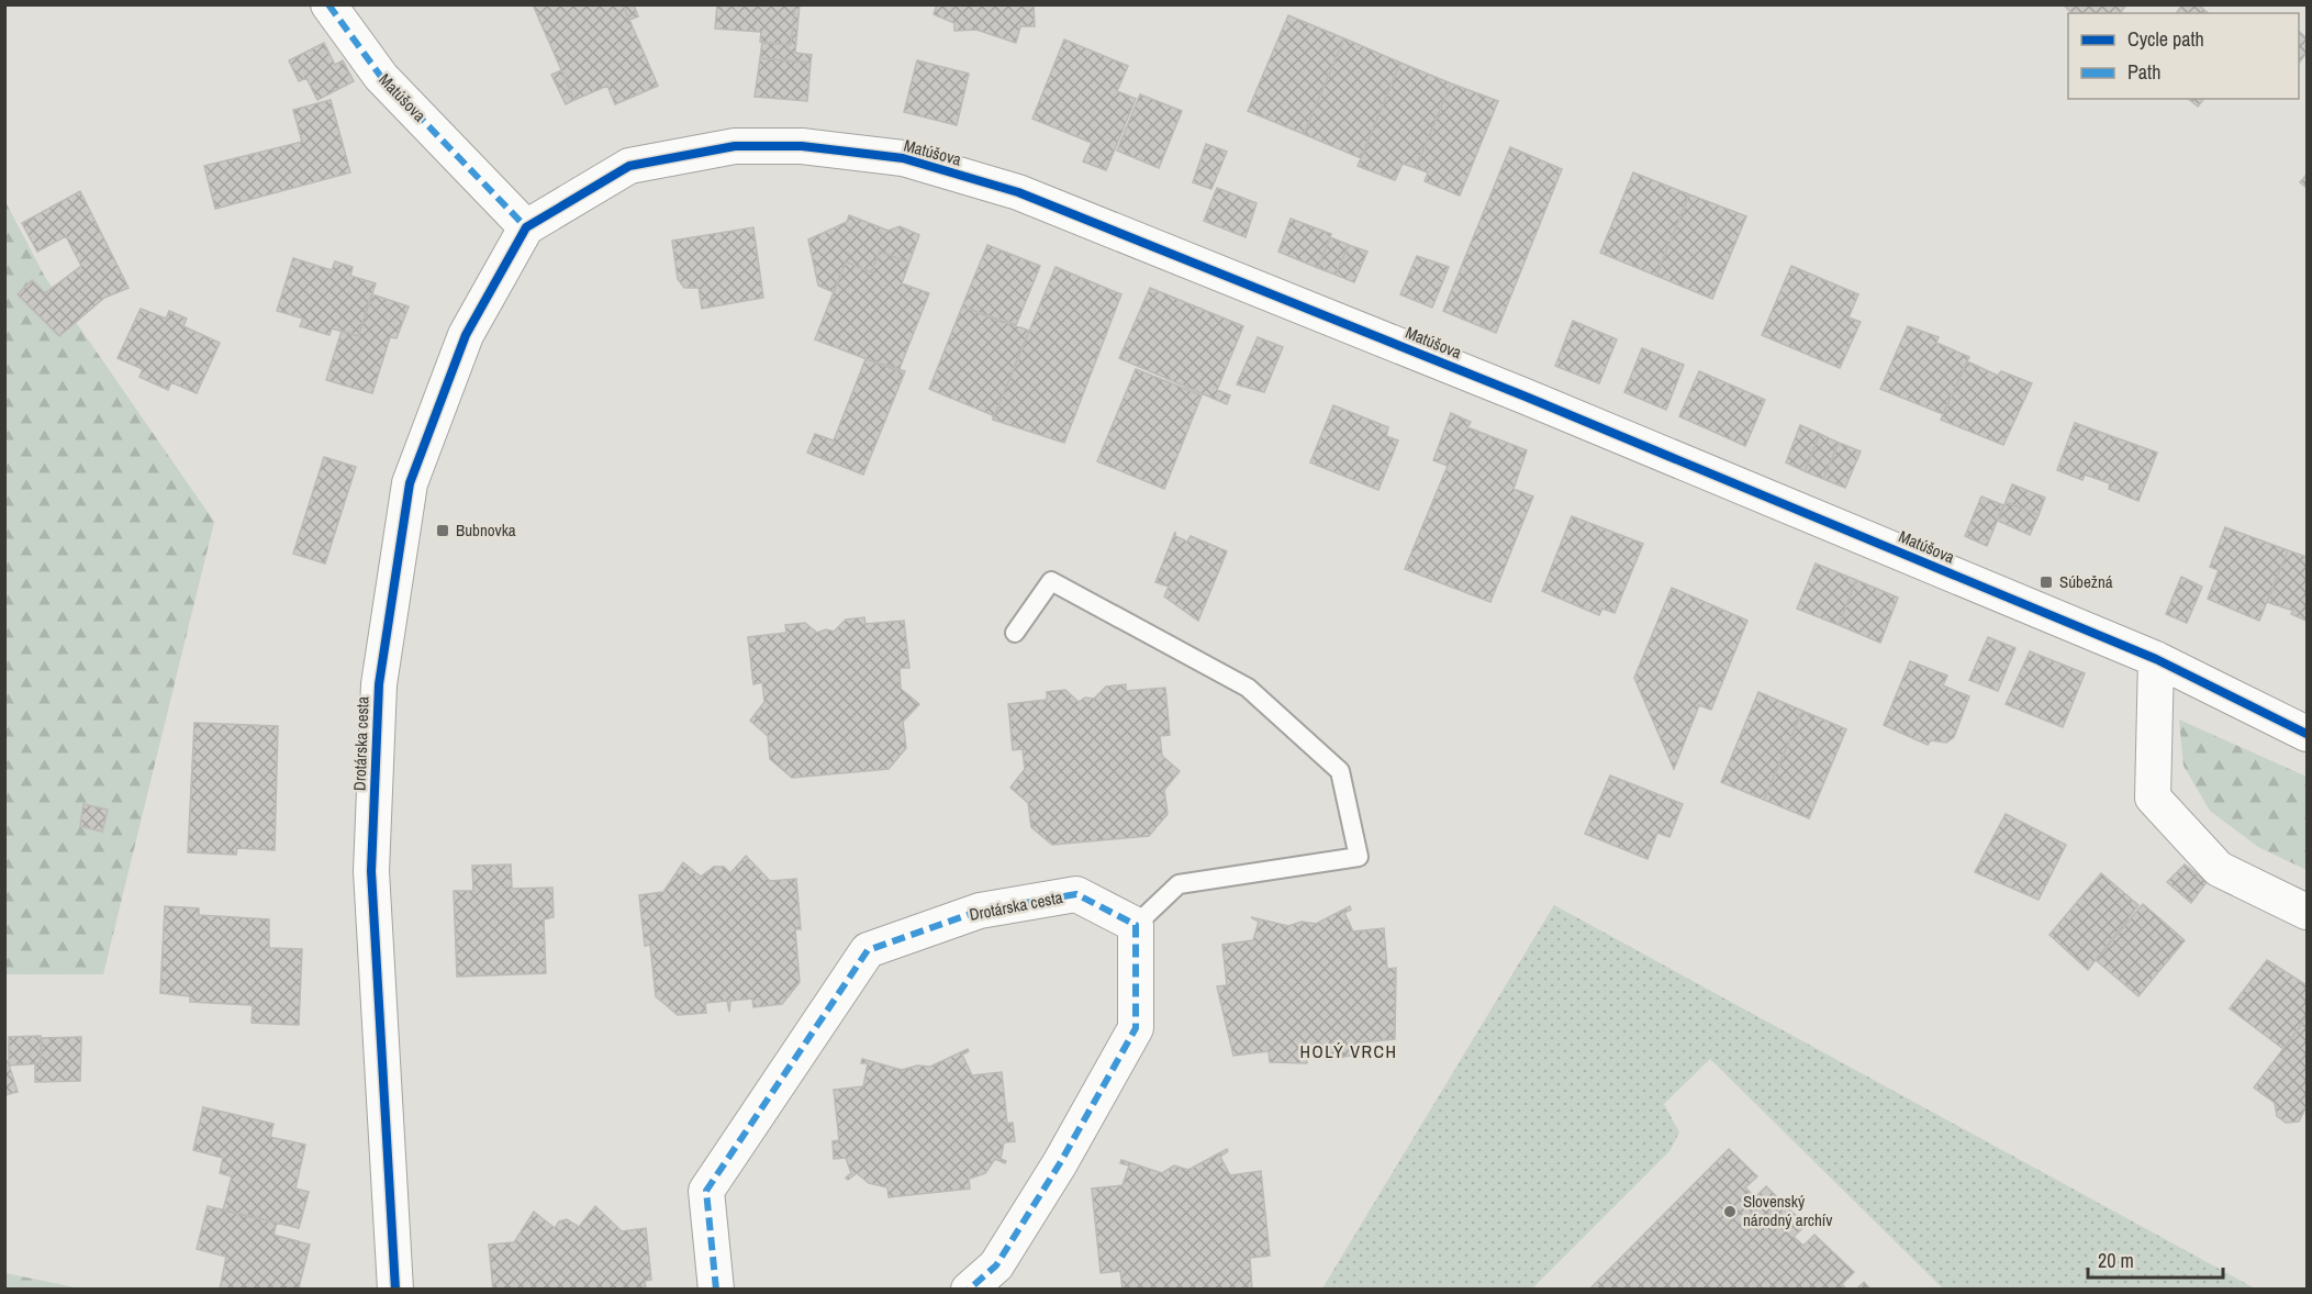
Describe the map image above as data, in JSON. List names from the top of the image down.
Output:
{
  "streets": {
    "street": ["Matúšova", "Drotárska cesta"]
  },
  "crossings": [
    ["Matúšova", "Drotárska cesta"]
  ],
  "districts": ["HOLÝ VRCH"],
  "places": {
    "transit": ["Bubnovka", "Súbežná"],
    "other": ["Slovenský národný archív"]
  },
  "legend": ["Cycle path", "Path"],
  "scale_bar": "20 m"
}
